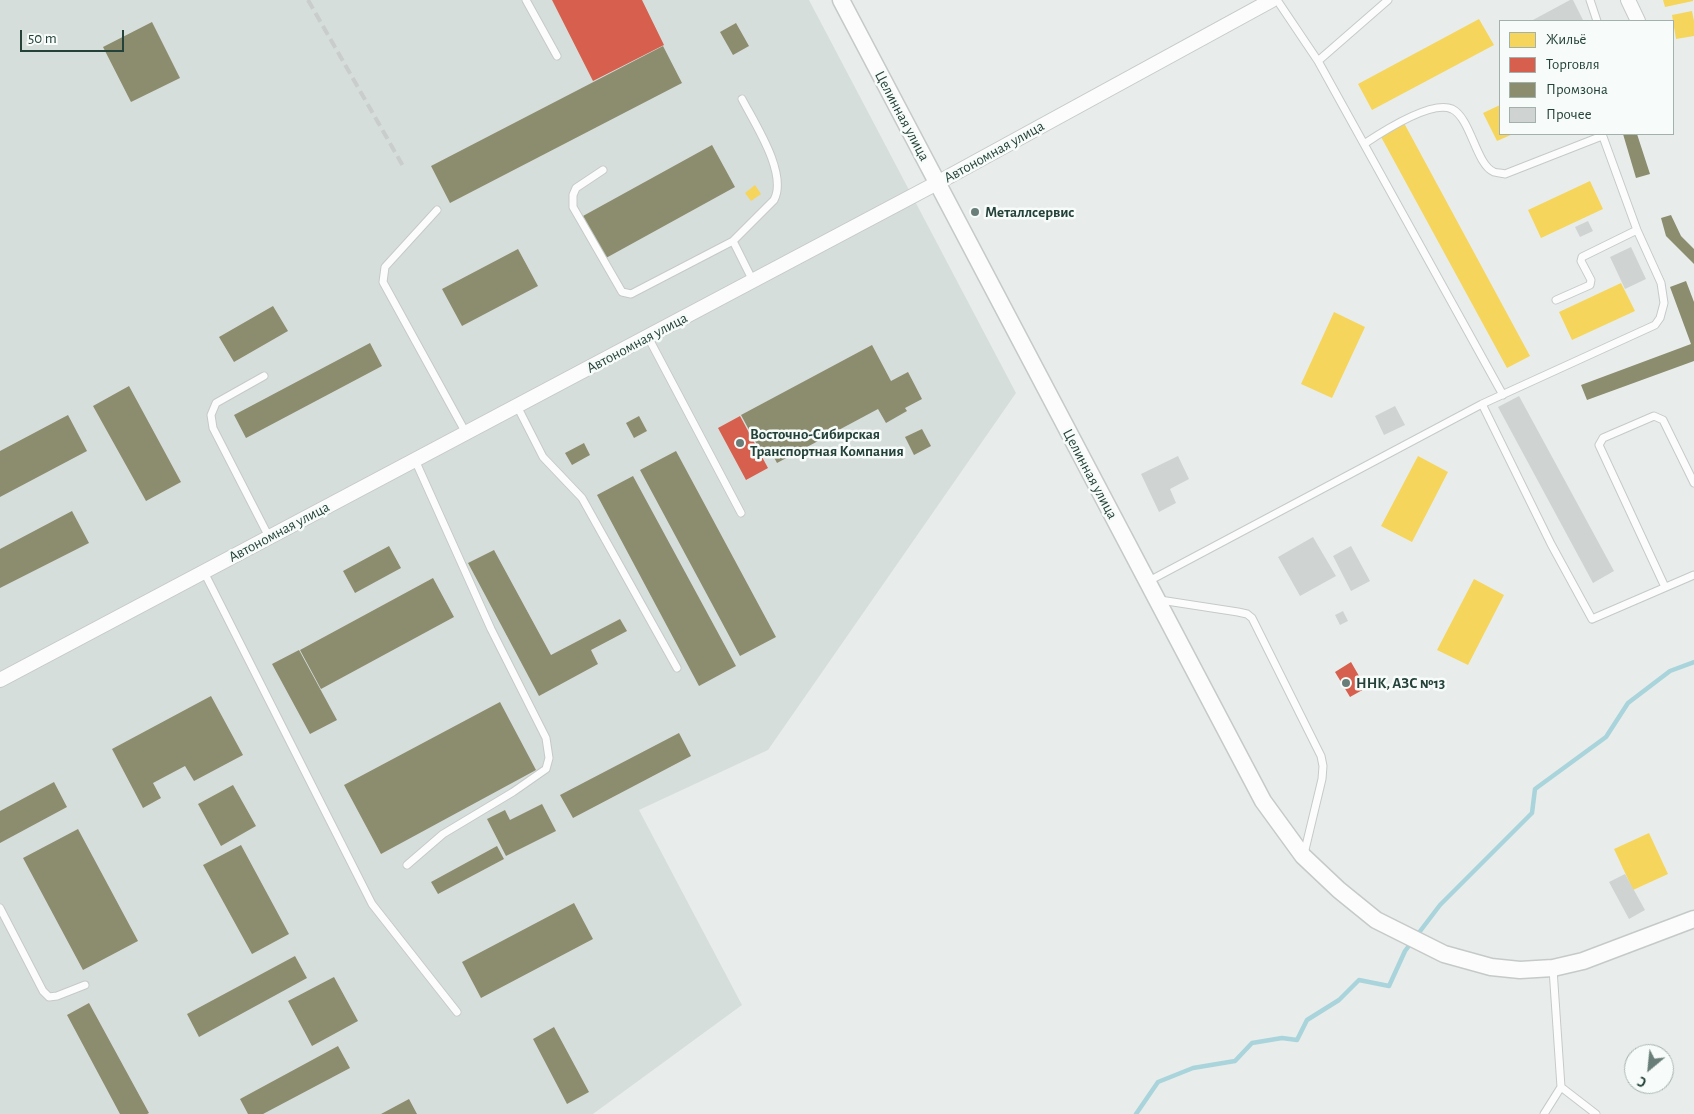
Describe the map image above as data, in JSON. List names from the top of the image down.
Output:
{
  "streets": {
    "street": ["Целинная улица", "Автономная улица"]
  },
  "crossings": [
    ["Целинная улица", "Автономная улица"]
  ],
  "places": ["Металлсервис", "Восточно-Сибирская Транспортная Компания", "ННК, АЗС №13"],
  "legend": [
    "Жильё",
    "Торговля",
    "Промзона",
    "Прочее"
  ],
  "scale_bar": "50 m",
  "north": "bottom left"
}
